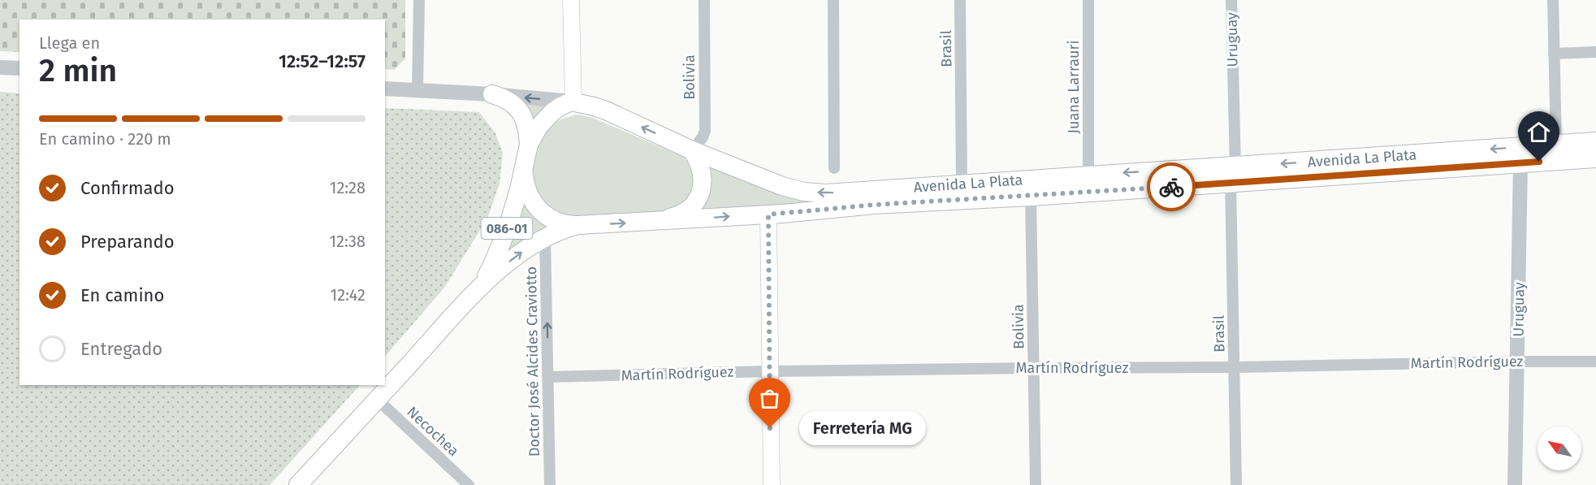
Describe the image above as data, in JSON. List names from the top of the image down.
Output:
{
  "streets": {
    "main road": ["Avenida La Plata", "086-01"],
    "street": [
      "Uruguay",
      "Brasil",
      "Bolivia",
      "Juana Larrauri",
      "Doctor José Alcides Craviotto",
      "Martín Rodríguez",
      "Necochea"
    ]
  },
  "crossings": [
    ["Uruguay", "Brasil"],
    ["Uruguay", "Avenida La Plata"],
    ["Uruguay", "Martín Rodríguez"],
    ["Brasil", "Avenida La Plata"],
    ["Brasil", "Martín Rodríguez"],
    ["Bolivia", "Avenida La Plata"],
    ["Bolivia", "Martín Rodríguez"],
    ["Juana Larrauri", "Avenida La Plata"],
    ["Avenida La Plata", "Doctor José Alcides Craviotto"],
    ["Avenida La Plata", "Necochea"],
    ["Doctor José Alcides Craviotto", "Martín Rodríguez"]
  ],
  "one_way": ["Doctor José Alcides Craviotto"],
  "places": ["Ferretería MG"],
  "north": "top left",
  "page": {
    "heading": ["2 min", "Llega en", "12:52–12:57"],
    "bar": "En camino · 220 m",
    "list": [
      ["Confirmado", "12:28"],
      ["Preparando", "12:38"],
      ["En camino", "12:42"],
      "Entregado"
    ],
    "bubble": "Ferretería MG"
  }
}
